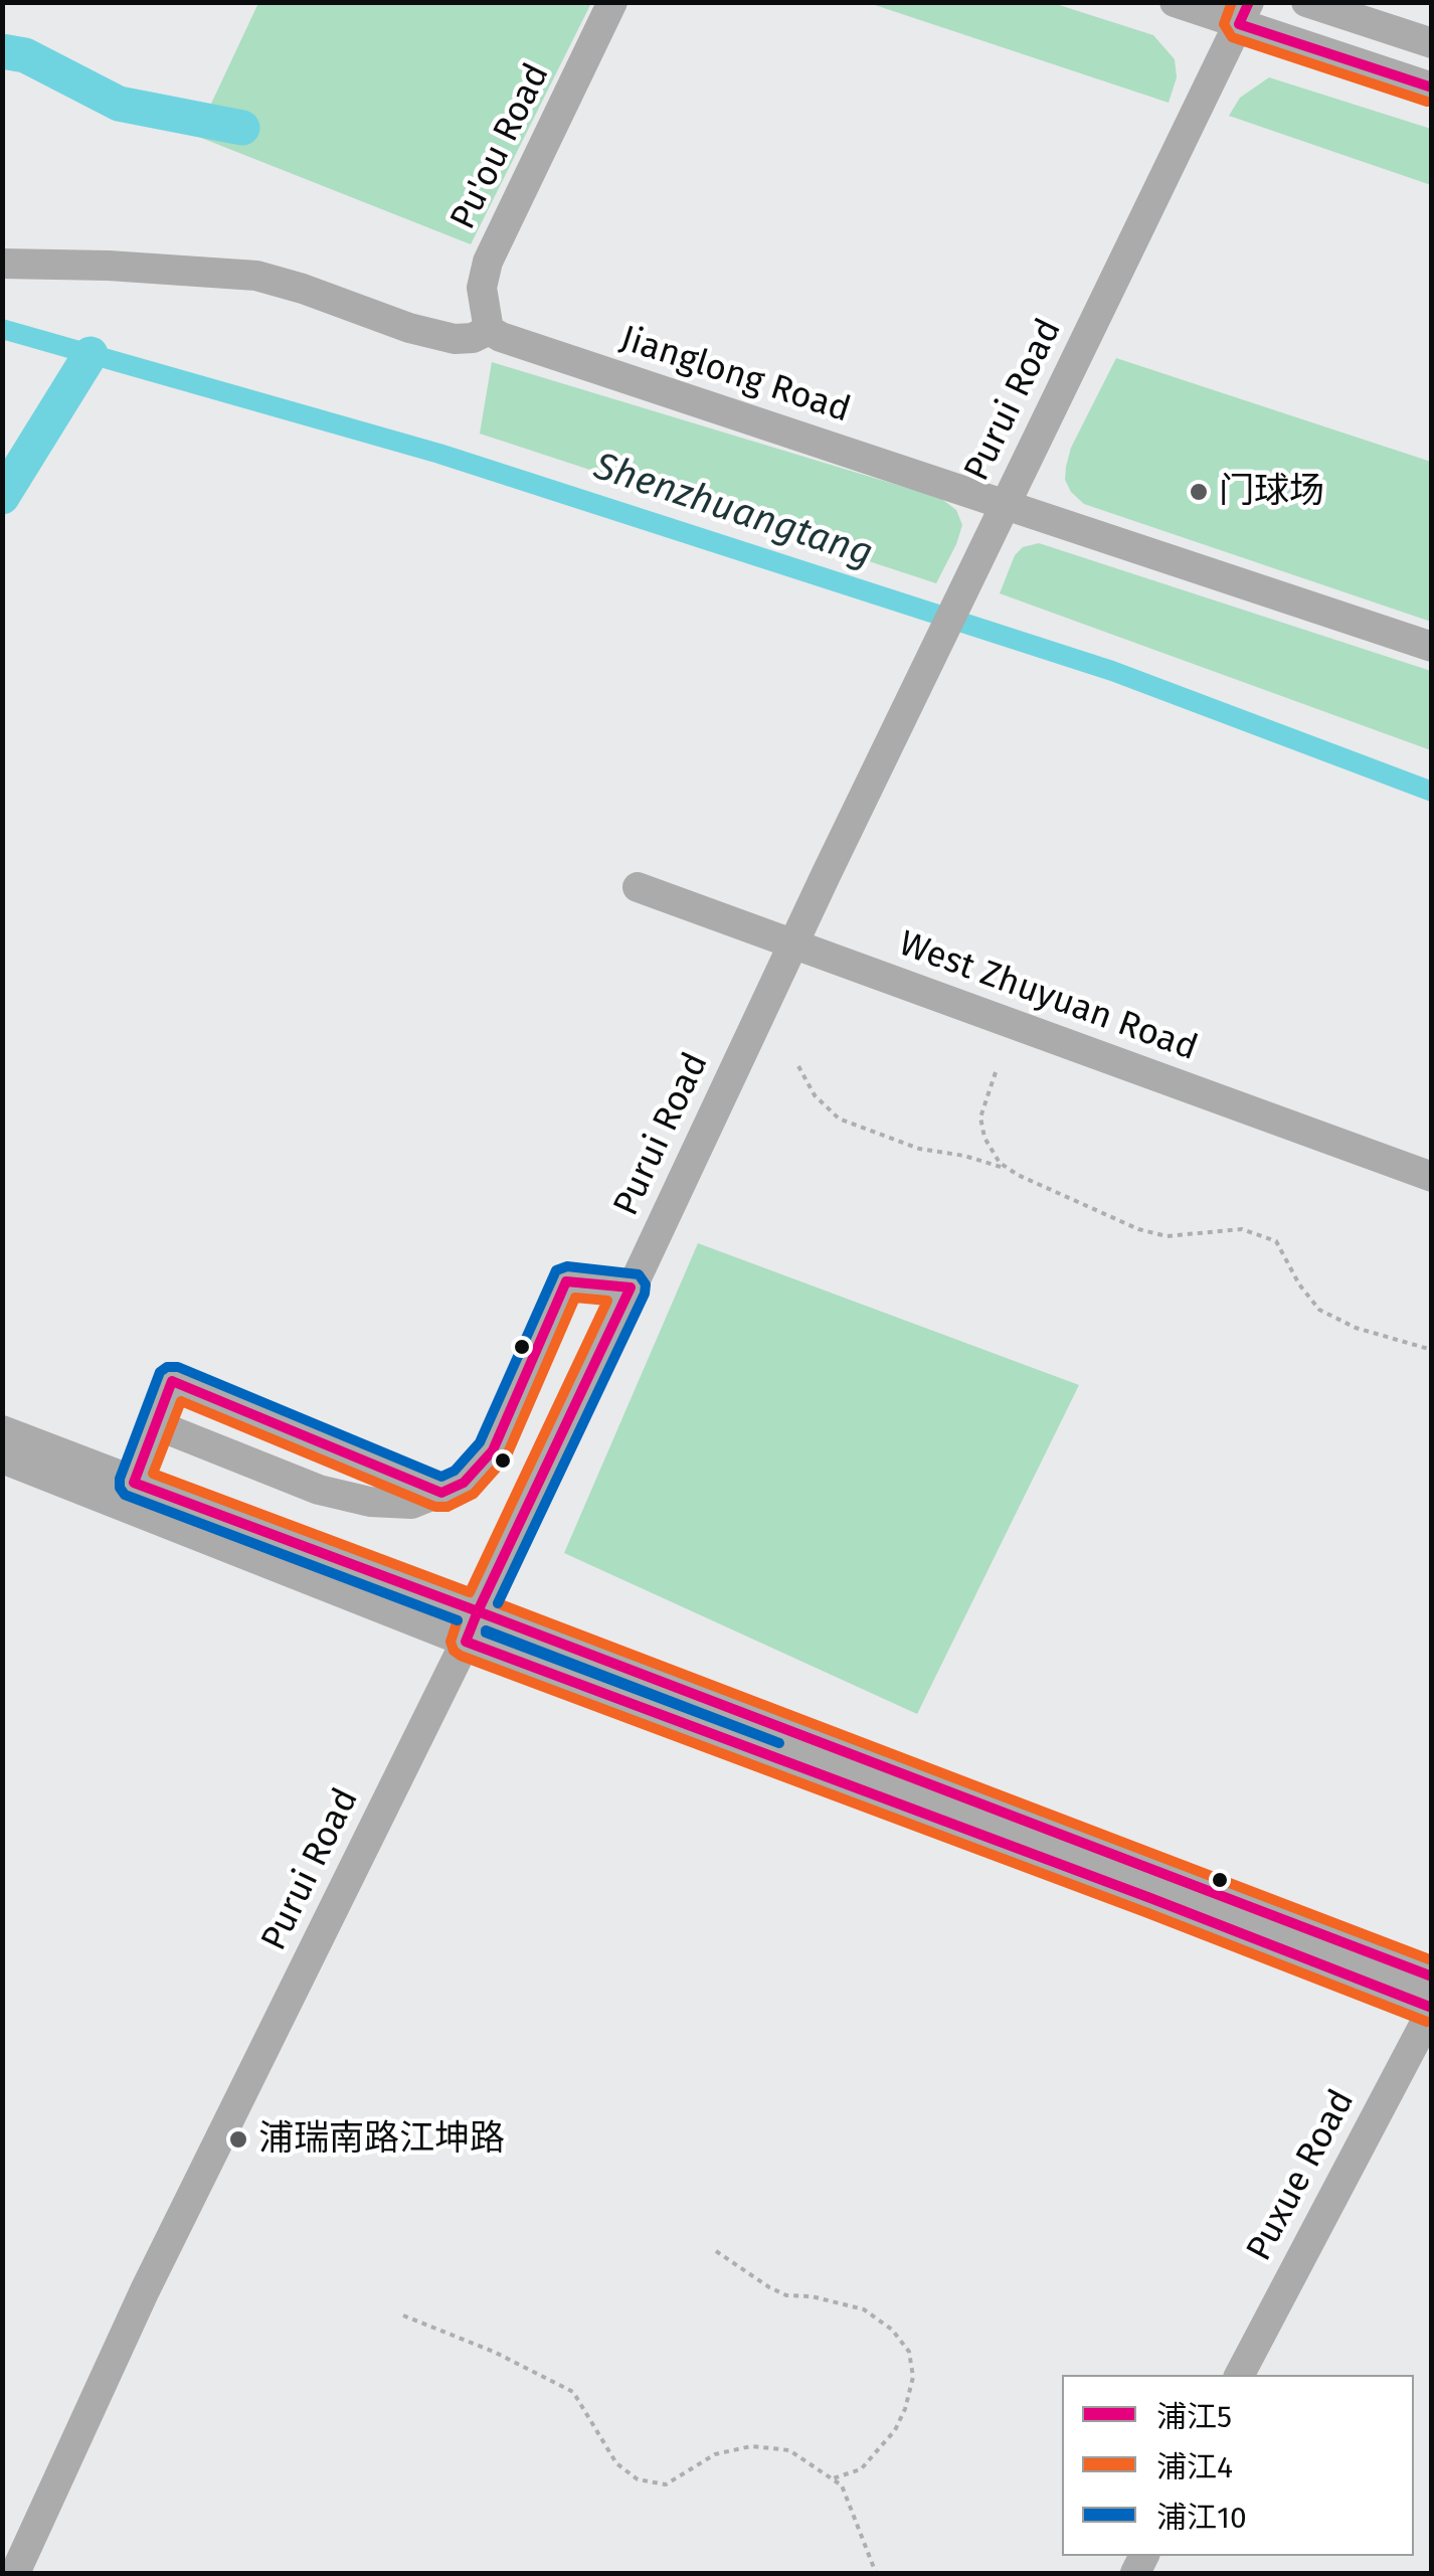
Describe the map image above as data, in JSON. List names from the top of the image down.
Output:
{
  "streets": {
    "street": [
      "Pu'ou Road",
      "Jianglong Road",
      "Purui Road",
      "West Zhuyuan Road",
      "Puxue Road"
    ]
  },
  "crossings": [
    ["Pu'ou Road", "Jianglong Road"],
    ["Jianglong Road", "Purui Road"],
    ["Purui Road", "West Zhuyuan Road"]
  ],
  "water": ["Shenzhuangtang"],
  "places": ["门球场", "浦瑞南路江坤路"],
  "lines": ["transit line 浦江5", "transit line 浦江4", "transit line 浦江10"],
  "legend": ["浦江5", "浦江4", "浦江10"]
}
